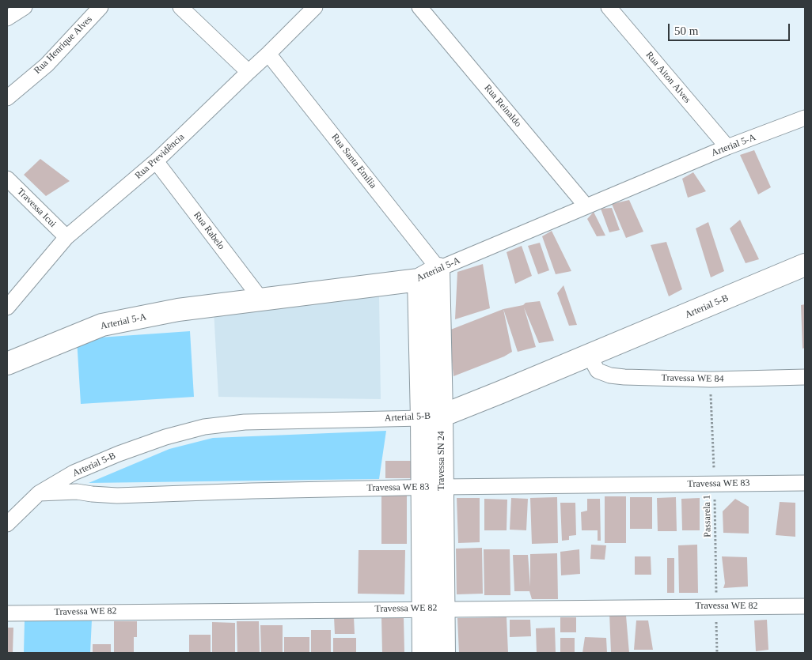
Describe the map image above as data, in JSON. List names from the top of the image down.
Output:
{
  "streets": {
    "main road": ["Arterial 5-A", "Arterial 5-B", "Travessa SN 24"],
    "street": [
      "Rua Henrique Alves",
      "Rua Aiton Alves",
      "Rua Reinaldo",
      "Rua Previdência",
      "Rua Santa Emilia",
      "Travessa Icui",
      "Rua Rabelo",
      "Travessa WE 84",
      "Travessa WE 83",
      "Travessa WE 82"
    ],
    "path": ["Passarela 1"]
  },
  "crossings": [
    ["Rua Aiton Alves", "Arterial 5-A"],
    ["Rua Reinaldo", "Arterial 5-A"],
    ["Arterial 5-A", "Rua Santa Emilia"],
    ["Arterial 5-A", "Rua Rabelo"],
    ["Arterial 5-A", "Travessa SN 24"],
    ["Rua Previdência", "Rua Santa Emilia"],
    ["Rua Previdência", "Travessa Icui"],
    ["Rua Previdência", "Rua Rabelo"],
    ["Rua Santa Emilia", "Travessa SN 24"],
    ["Arterial 5-B", "Travessa WE 84"],
    ["Arterial 5-B", "Travessa SN 24"],
    ["Arterial 5-B", "Travessa WE 83"],
    ["Travessa WE 84", "Passarela 1"],
    ["Travessa SN 24", "Travessa WE 83"],
    ["Travessa SN 24", "Travessa WE 82"],
    ["Travessa WE 83", "Passarela 1"],
    ["Passarela 1", "Travessa WE 82"]
  ],
  "scale_bar": "50 m"
}
